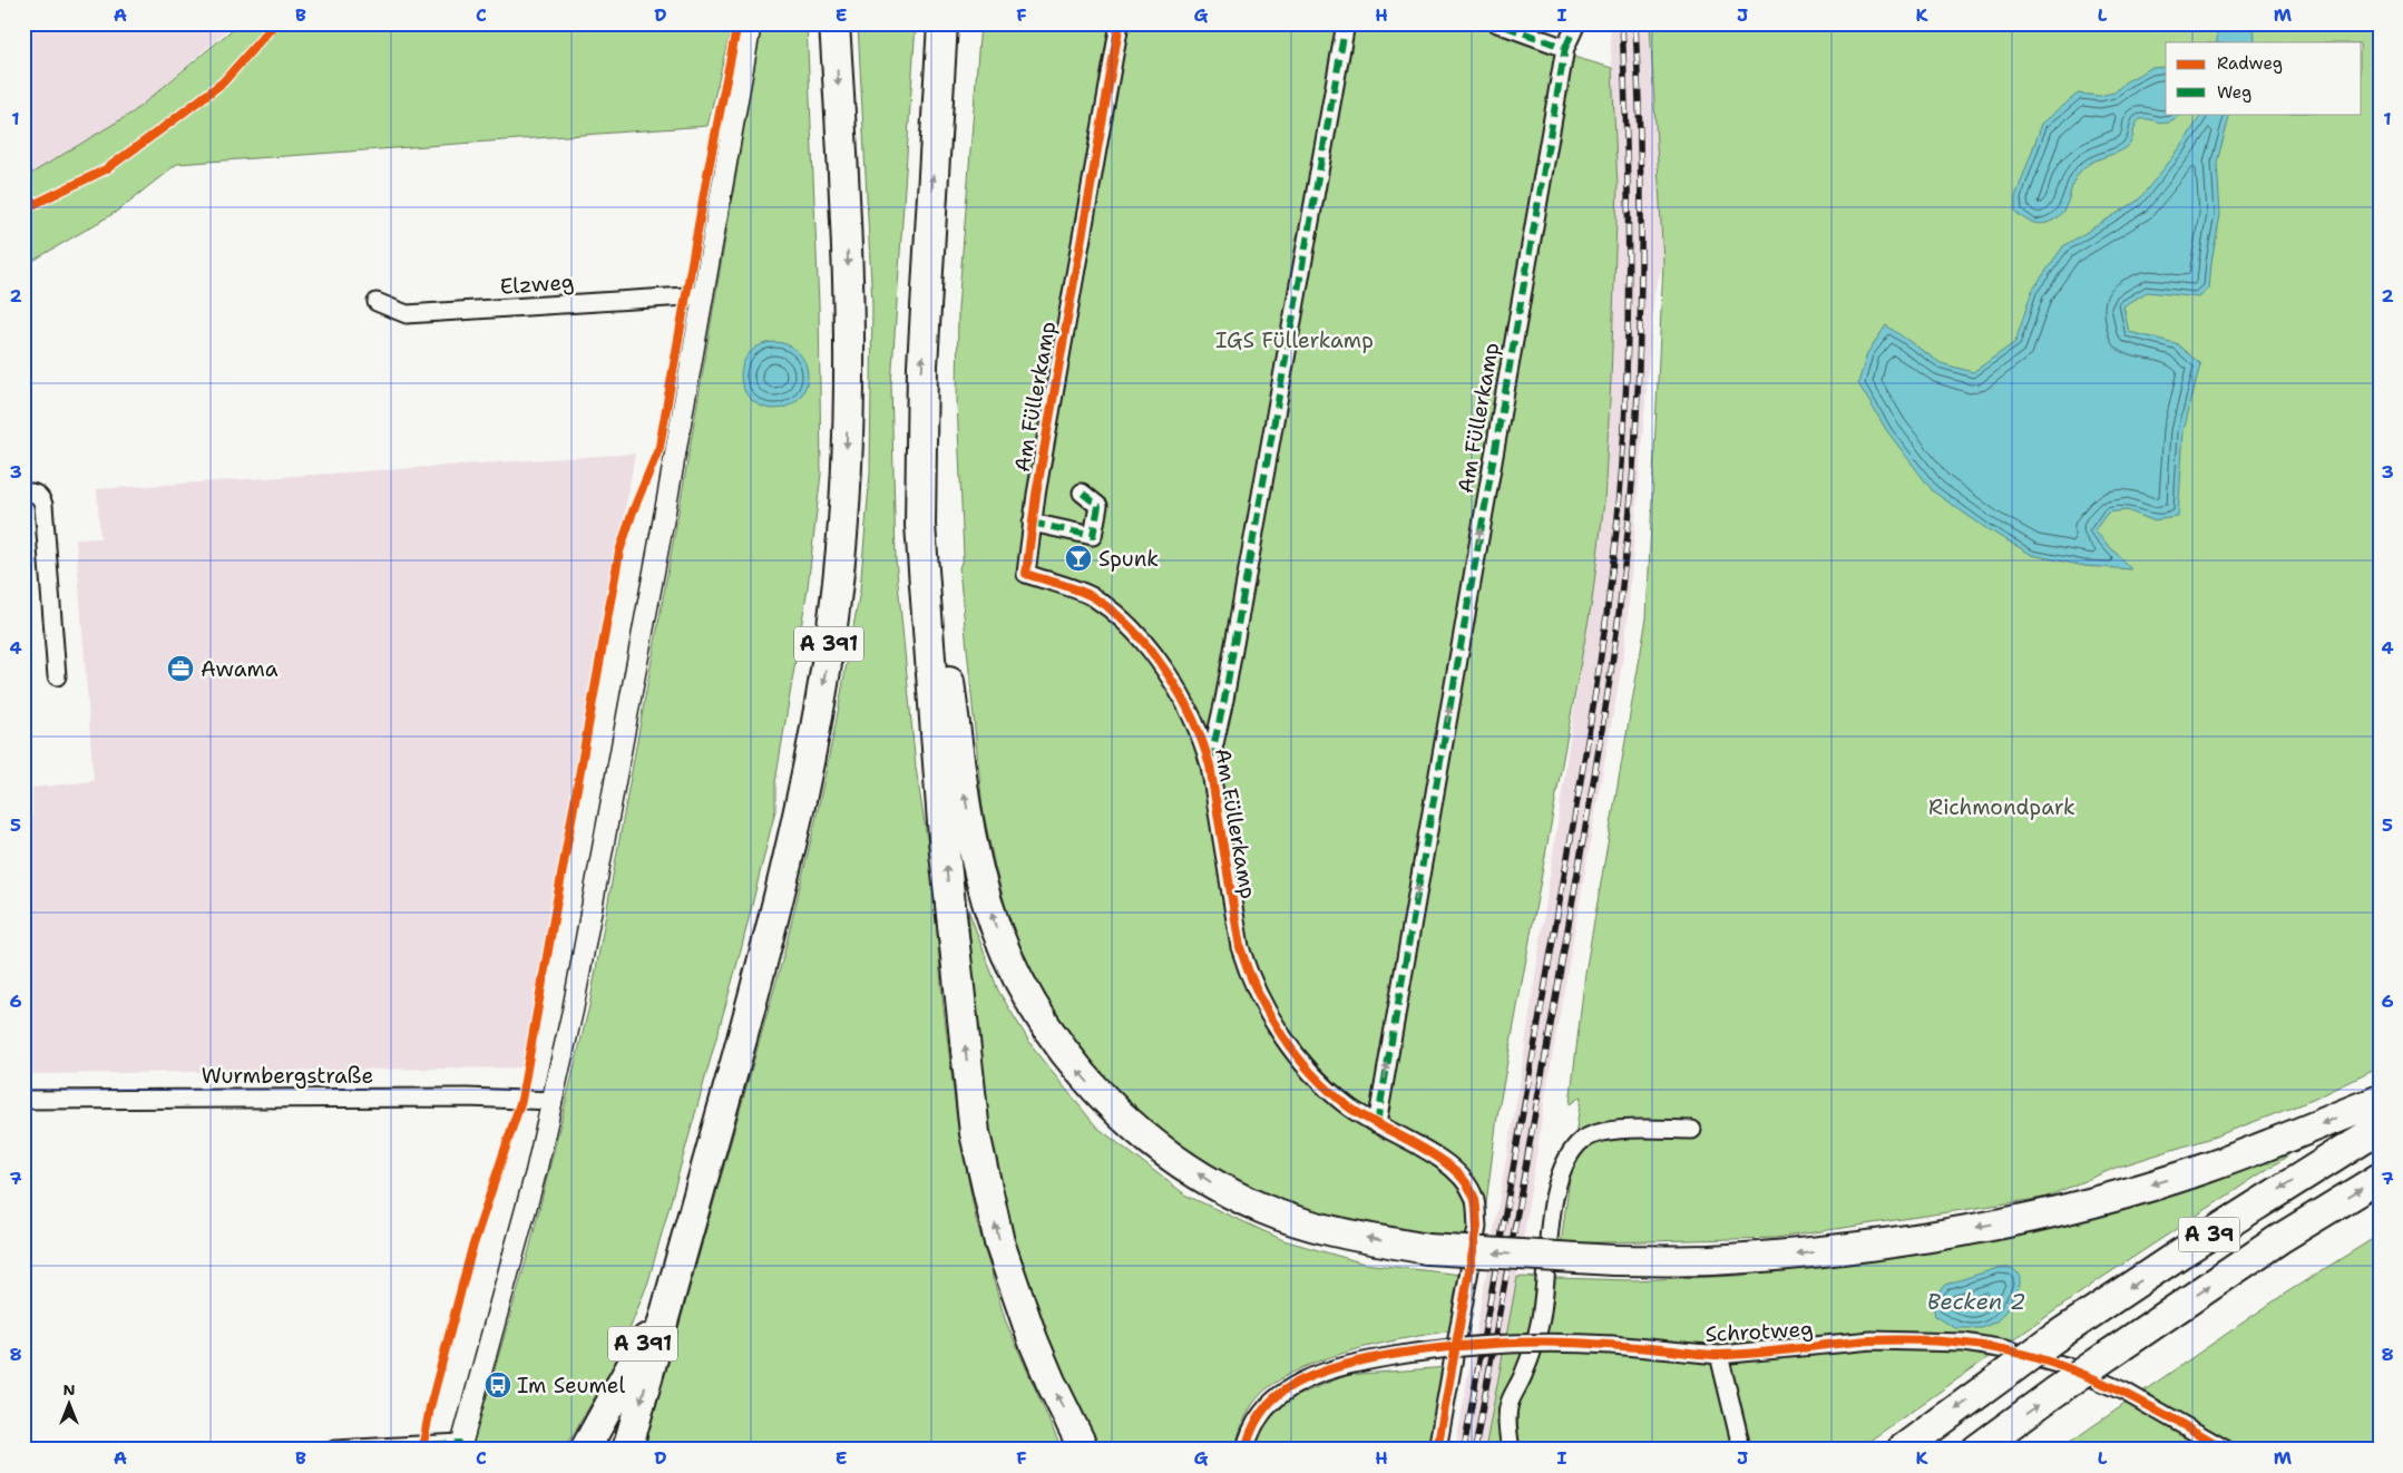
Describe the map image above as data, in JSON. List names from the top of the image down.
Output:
{
  "streets": {
    "highway": ["A 391", "A 39"],
    "street": [
      "Elzweg",
      "Am Füllerkamp",
      "Wurmbergstraße",
      "Schrotweg"
    ]
  },
  "water": ["Becken 2"],
  "parks": ["IGS Füllerkamp", "Richmondpark"],
  "places": {
    "bar": ["Spunk"],
    "office": ["Awama"],
    "bus stop": ["Im Seumel"]
  },
  "legend": ["Radweg", "Weg"],
  "north": "top",
  "grid": {
    "columns": [
      "A",
      "B",
      "C",
      "D",
      "E",
      "F",
      "G",
      "H",
      "I",
      "J",
      "K",
      "L",
      "M"
    ],
    "rows": [
      "1",
      "2",
      "3",
      "4",
      "5",
      "6",
      "7",
      "8"
    ]
  }
}
